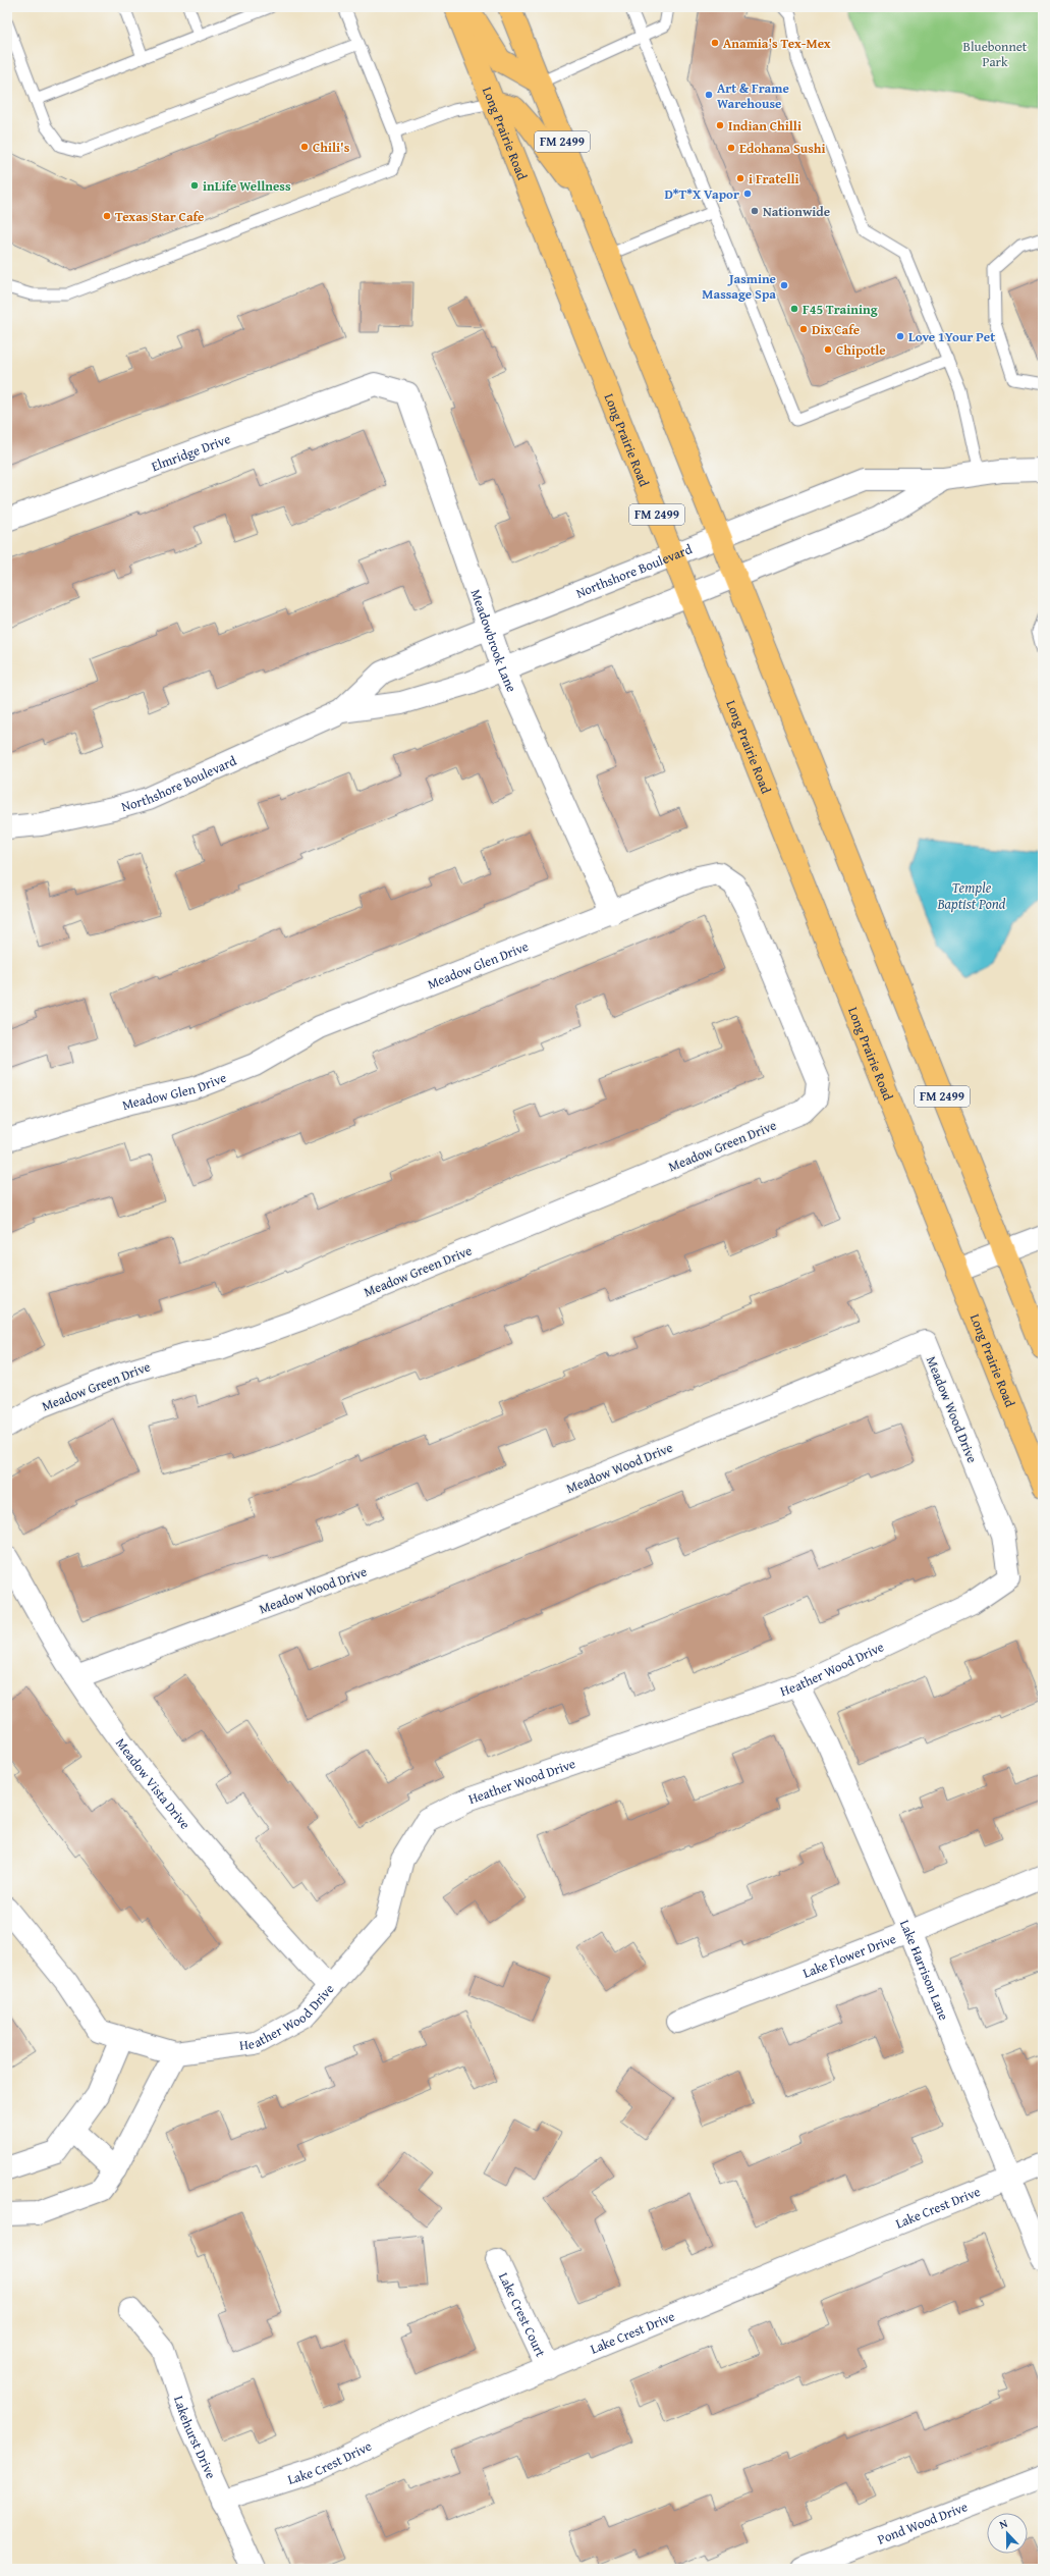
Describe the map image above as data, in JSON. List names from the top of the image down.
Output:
{
  "streets": {
    "main road": ["Long Prairie Road", "FM 2499"],
    "street": [
      "Elmridge Drive",
      "Northshore Boulevard",
      "Meadowbrook Lane",
      "Meadow Glen Drive",
      "Meadow Green Drive",
      "Meadow Wood Drive",
      "Heather Wood Drive",
      "Meadow Vista Drive",
      "Lake Flower Drive",
      "Lake Harrison Lane",
      "Lake Crest Drive",
      "Lake Crest Court",
      "Lakehurst Drive",
      "Pond Wood Drive"
    ]
  },
  "crossings": [
    ["Long Prairie Road", "Northshore Boulevard"],
    ["FM 2499", "Northshore Boulevard"],
    ["Elmridge Drive", "Meadowbrook Lane"],
    ["Northshore Boulevard", "Meadowbrook Lane"],
    ["Meadowbrook Lane", "Meadow Glen Drive"],
    ["Meadow Glen Drive", "Meadow Green Drive"],
    ["Meadow Wood Drive", "Heather Wood Drive"],
    ["Meadow Wood Drive", "Meadow Vista Drive"],
    ["Heather Wood Drive", "Meadow Vista Drive"],
    ["Heather Wood Drive", "Lake Harrison Lane"],
    ["Lake Flower Drive", "Lake Harrison Lane"],
    ["Lake Harrison Lane", "Lake Crest Drive"],
    ["Lake Crest Drive", "Lake Crest Court"],
    ["Lake Crest Drive", "Lakehurst Drive"]
  ],
  "water": ["Temple Baptist Pond"],
  "parks": ["Bluebonnet Park"],
  "places": [
    "Anamia's Tex-Mex",
    "Art & Frame Warehouse",
    "Indian Chilli",
    "Chili's",
    "Edohana Sushi",
    "i Fratelli",
    "inLife Wellness",
    "D*T*X Vapor",
    "Nationwide",
    "Texas Star Cafe",
    "Jasmine Massage Spa",
    "F45 Training",
    "Dix Cafe",
    "Love 1Your Pet",
    "Chipotle"
  ],
  "north": "top"
}
